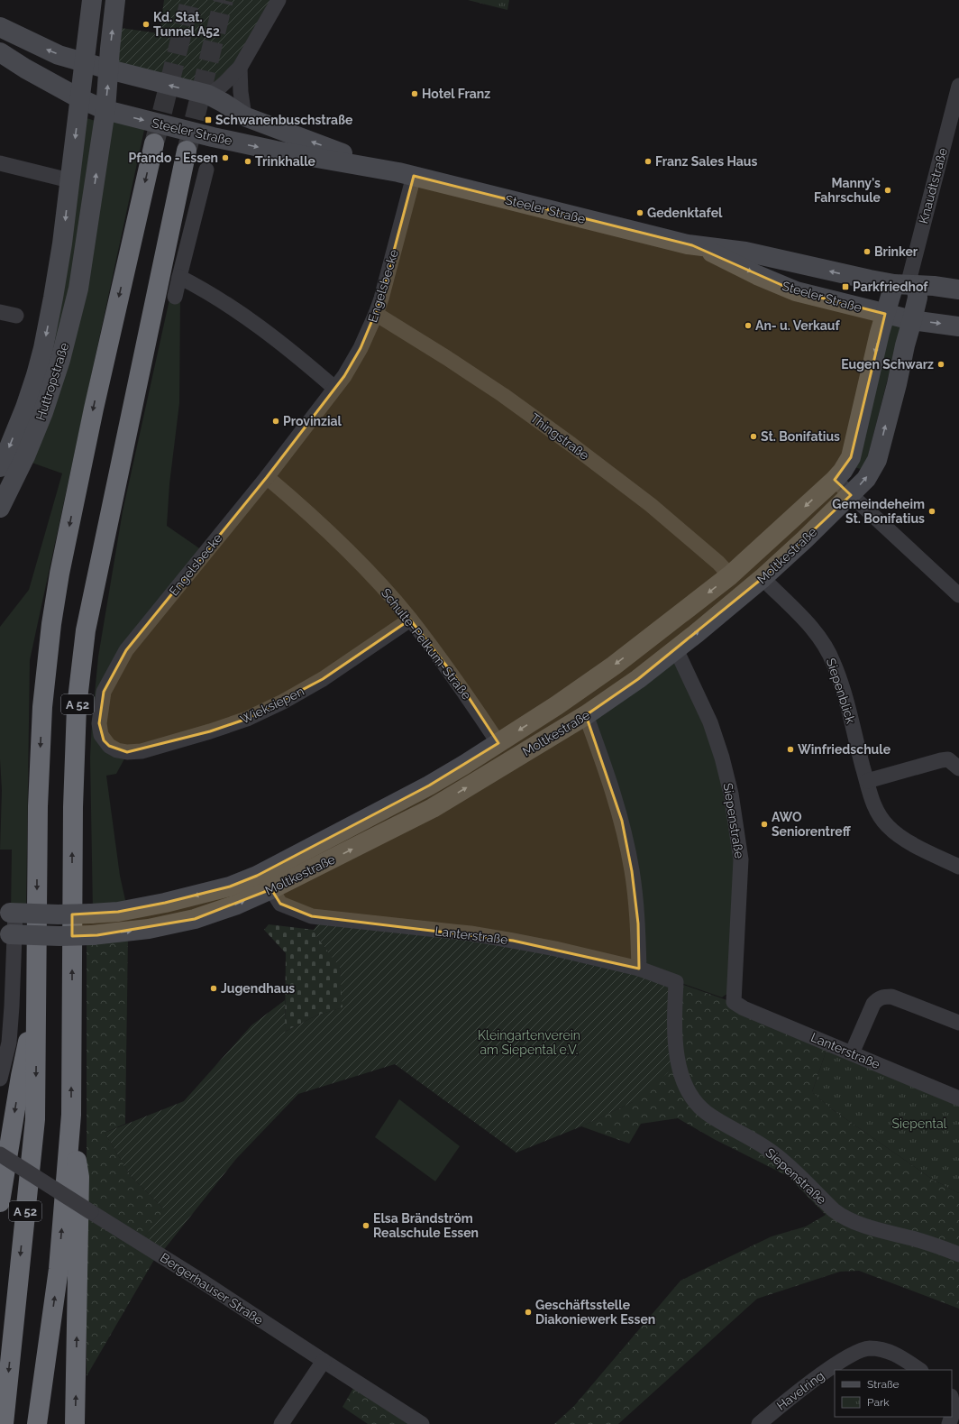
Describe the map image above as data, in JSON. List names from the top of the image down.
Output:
{
  "streets": {
    "highway": ["A 52"],
    "main road": ["Steeler Straße", "Huttropstraße", "Moltkestraße"],
    "street": [
      "Knaudtstraße",
      "Engelsbecke",
      "Thingstraße",
      "Schulte-Pelkum-Straße",
      "Siepenblick",
      "Wieksiepen",
      "Siepenstraße",
      "Lanterstraße",
      "Bergerhauser Straße",
      "Havelring"
    ]
  },
  "crossings": [
    ["Steeler Straße", "Knaudtstraße"],
    ["Steeler Straße", "Engelsbecke"],
    ["Steeler Straße", "Huttropstraße"],
    ["Steeler Straße", "Moltkestraße"],
    ["Knaudtstraße", "Moltkestraße"],
    ["Engelsbecke", "Thingstraße"],
    ["Engelsbecke", "Schulte-Pelkum-Straße"],
    ["Engelsbecke", "Wieksiepen"],
    ["Thingstraße", "Moltkestraße"],
    ["Moltkestraße", "Schulte-Pelkum-Straße"],
    ["Moltkestraße", "Siepenblick"],
    ["Moltkestraße", "Siepenstraße"],
    ["Moltkestraße", "Lanterstraße"],
    ["Schulte-Pelkum-Straße", "Wieksiepen"],
    ["Siepenstraße", "Lanterstraße"]
  ],
  "parks": ["Kleingartenverein am Siepental e.V.", "Siepental"],
  "places": {
    "other": [
      "Kd. Stat. Tunnel A52",
      "Hotel Franz",
      "Pfando - Essen",
      "Trinkhalle",
      "Franz Sales Haus",
      "Manny's Fahrschule",
      "Gedenktafel",
      "Brinker",
      "An- u. Verkauf",
      "Eugen Schwarz",
      "Provinzial",
      "St. Bonifatius",
      "Gemeindeheim St. Bonifatius",
      "Winfriedschule",
      "AWO Seniorentreff",
      "Jugendhaus",
      "Elsa Brändström Realschule Essen",
      "Geschäftsstelle Diakoniewerk Essen"
    ],
    "transit": ["Schwanenbuschstraße", "Parkfriedhof"]
  },
  "legend": ["Straße", "Park"]
}
